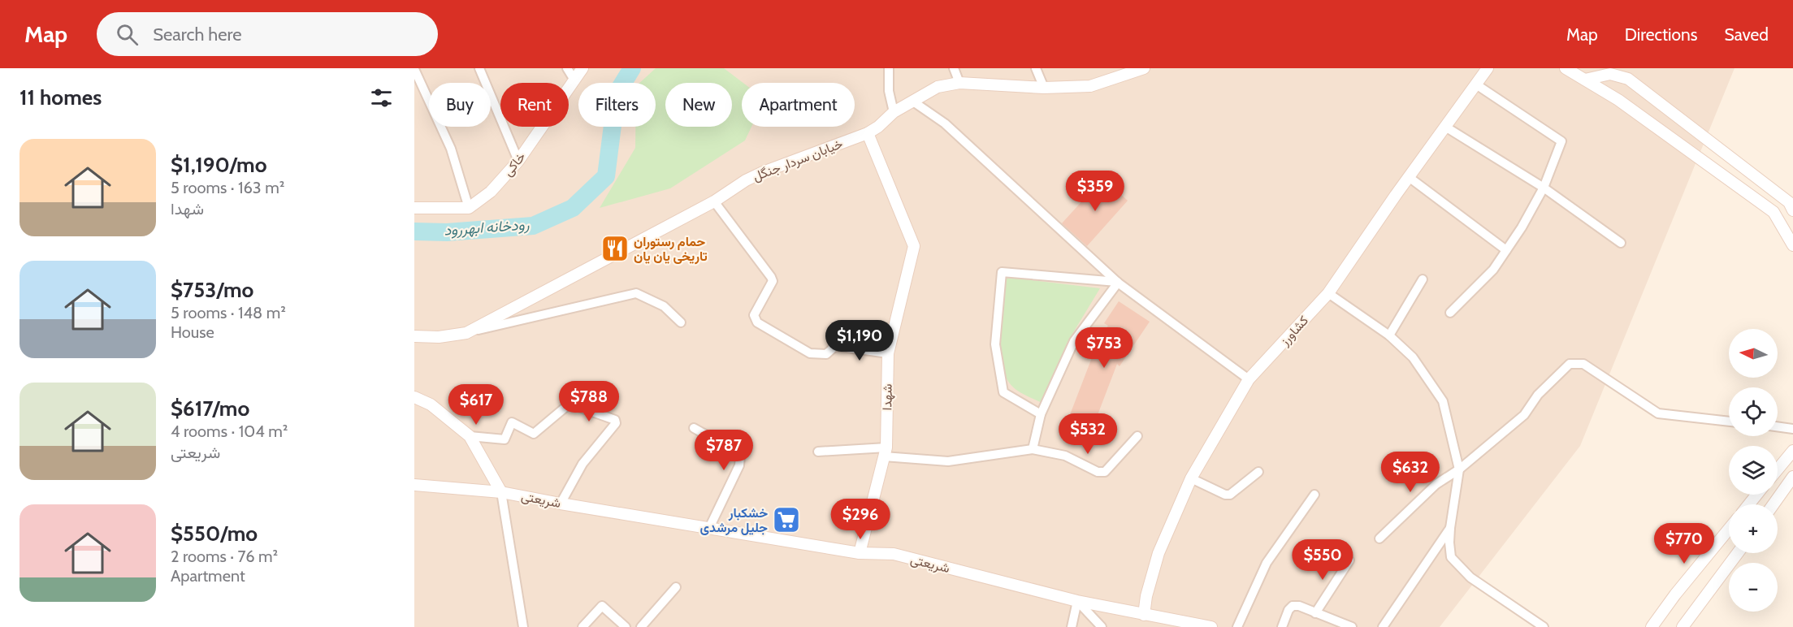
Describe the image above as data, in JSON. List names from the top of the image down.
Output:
{
  "streets": {
    "street": [
      "خیابان سردار جنگل",
      "خاکی",
      "کشاورز",
      "شهدا",
      "شریعتی"
    ]
  },
  "crossings": [
    ["خیابان سردار جنگل", "شهدا"],
    ["کشاورز", "شریعتی"],
    ["شهدا", "شریعتی"]
  ],
  "water": ["رودخانه ابهررود"],
  "places": {
    "restaurant": ["حمام رستوران تاریخی یان یان"],
    "supermarket": ["خشکبار جلیل مرشدی"]
  },
  "north": "left",
  "page": {
    "header": "Map",
    "search": "Search here",
    "nav": ["Map", "Directions", "Saved"],
    "heading": "11 homes",
    "chip": [
      "Buy",
      "Rent",
      "Filters",
      "New",
      "Apartment"
    ],
    "list": [
      {
        "name": "$1,190/mo",
        "note": "5 rooms · 163 m² · شهدا"
      },
      {
        "name": "$753/mo",
        "note": "5 rooms · 148 m² · House"
      },
      {
        "name": "$617/mo",
        "note": "4 rooms · 104 m² · شریعتی"
      },
      {
        "name": "$550/mo",
        "note": "2 rooms · 76 m² · Apartment"
      }
    ],
    "price": [
      "$359",
      "$1,190",
      "$753",
      "$788",
      "$617",
      "$532",
      "$787",
      "$632",
      "$296",
      "$770",
      "$550"
    ],
    "map_buttons": ["+", "−"]
  }
}
